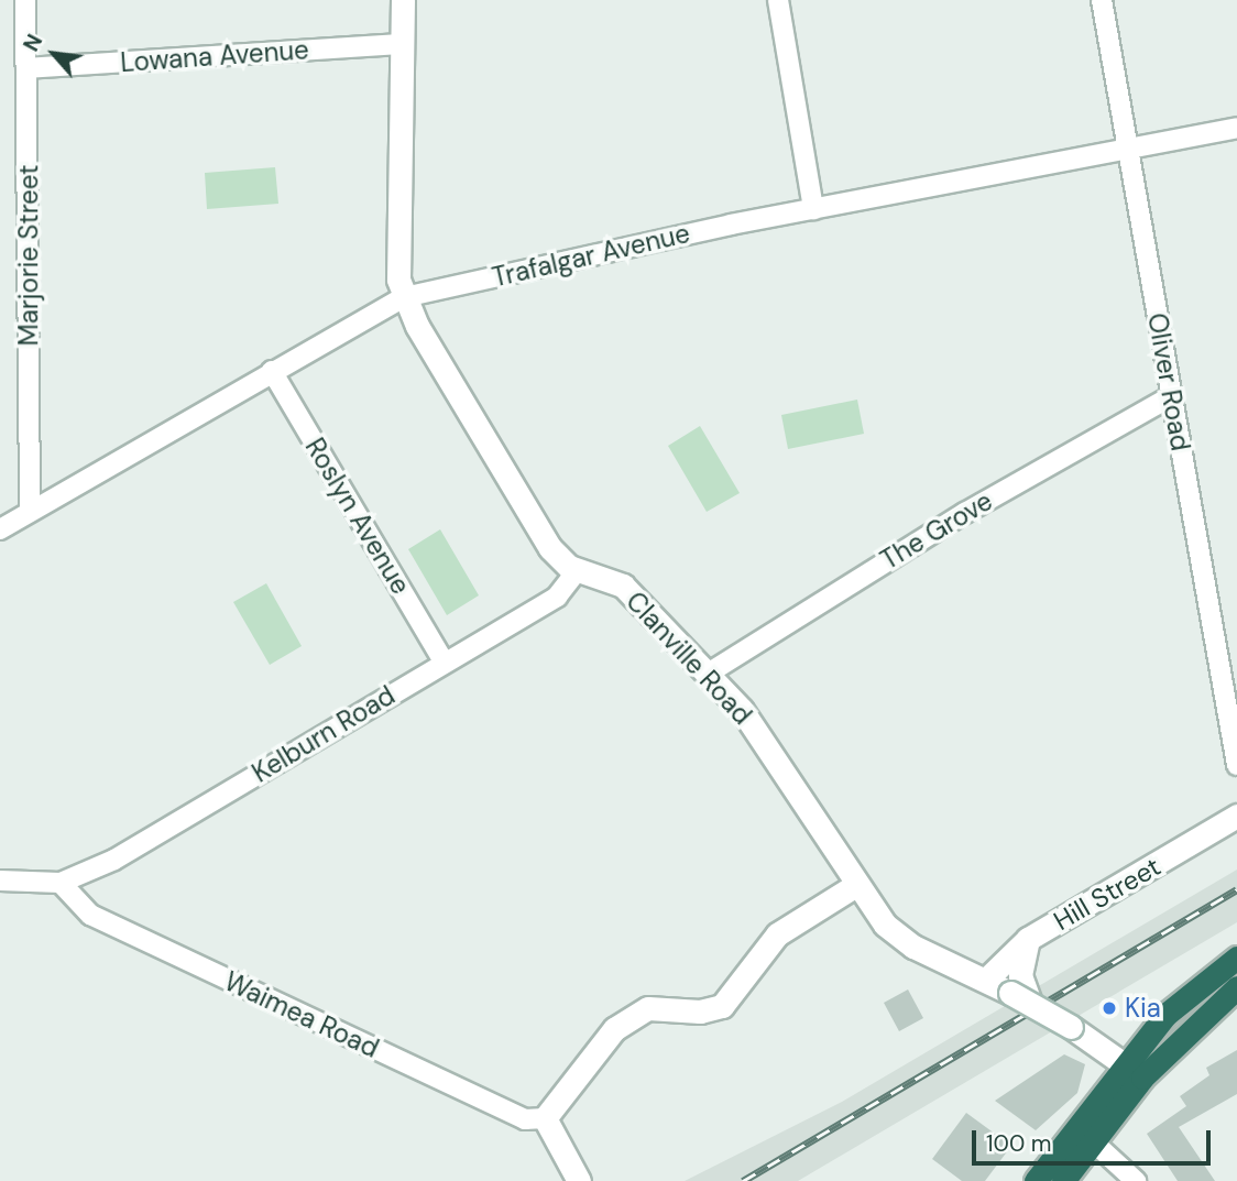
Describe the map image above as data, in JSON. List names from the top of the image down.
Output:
{
  "streets": {
    "street": [
      "Lowana Avenue",
      "Marjorie Street",
      "Trafalgar Avenue",
      "Oliver Road",
      "Roslyn Avenue",
      "The Grove",
      "Clanville Road",
      "Kelburn Road",
      "Hill Street",
      "Waimea Road"
    ]
  },
  "crossings": [
    ["Lowana Avenue", "Marjorie Street"],
    ["Lowana Avenue", "Clanville Road"],
    ["Marjorie Street", "Trafalgar Avenue"],
    ["Trafalgar Avenue", "Oliver Road"],
    ["Trafalgar Avenue", "Roslyn Avenue"],
    ["Trafalgar Avenue", "Clanville Road"],
    ["Oliver Road", "The Grove"],
    ["Roslyn Avenue", "Kelburn Road"],
    ["The Grove", "Clanville Road"],
    ["Clanville Road", "Kelburn Road"],
    ["Clanville Road", "Hill Street"],
    ["Kelburn Road", "Waimea Road"]
  ],
  "places": ["Kia"],
  "scale_bar": "100 m",
  "north": "top left"
}
